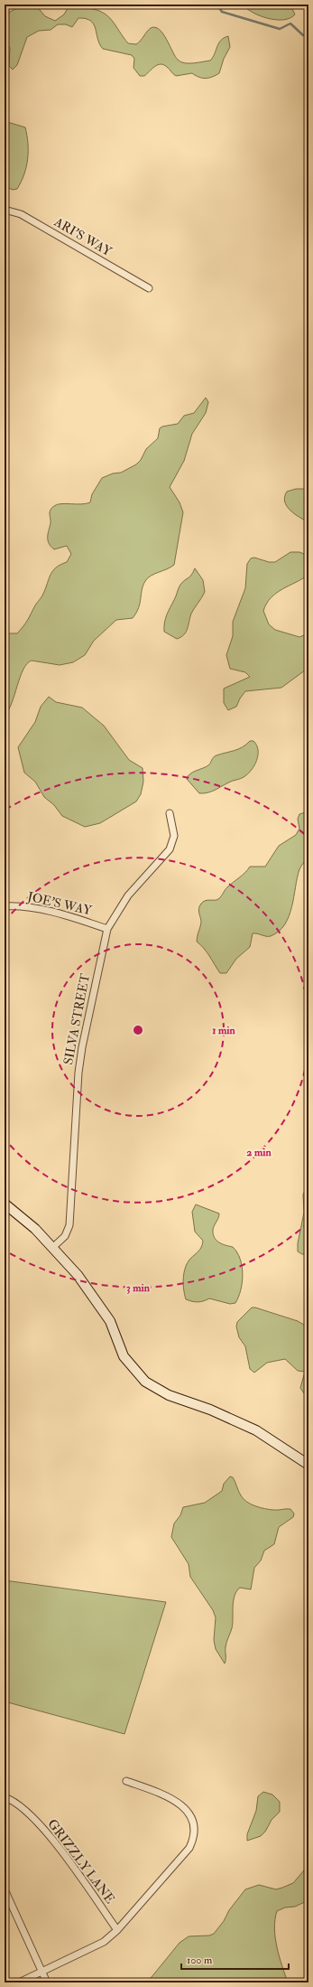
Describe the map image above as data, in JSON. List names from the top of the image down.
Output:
{
  "streets": {
    "street": [
      "ARI'S WAY",
      "JOE'S WAY",
      "SILVA STREET",
      "GRIZZLY LANE"
    ]
  },
  "crossings": [
    ["JOE'S WAY", "SILVA STREET"]
  ],
  "scale_bar": "100 m",
  "rings": ["1 min", "2 min", "3 min"]
}
